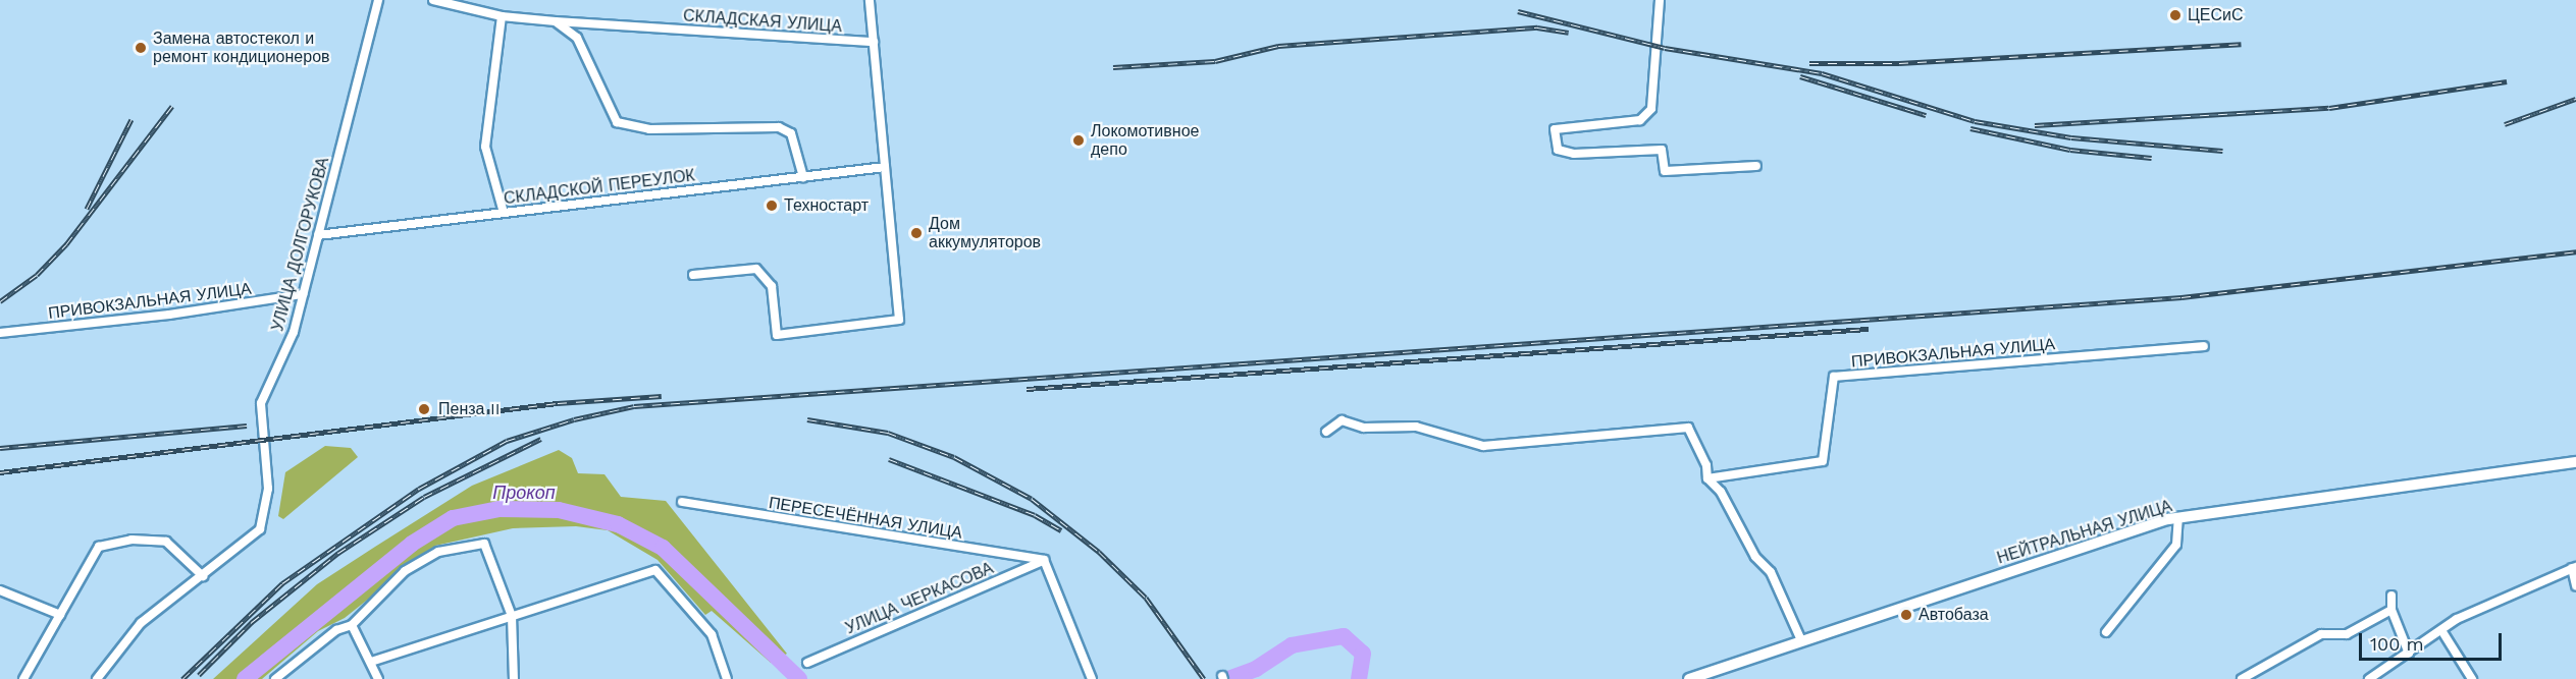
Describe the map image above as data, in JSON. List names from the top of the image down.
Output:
{
  "streets": {
    "main road": ["НЕЙТРАЛЬНАЯ УЛИЦА"],
    "street": [
      "СКЛАДСКАЯ УЛИЦА",
      "СКЛАДСКОЙ ПЕРЕУЛОК",
      "УЛИЦА ДОЛГОРУКОВА",
      "ПРИВОКЗАЛЬНАЯ УЛИЦА",
      "ПЕРЕСЕЧЁННАЯ УЛИЦА",
      "УЛИЦА ЧЕРКАСОВА"
    ]
  },
  "crossings": [
    ["СКЛАДСКОЙ ПЕРЕУЛОК", "УЛИЦА ДОЛГОРУКОВА"],
    ["УЛИЦА ДОЛГОРУКОВА", "ПРИВОКЗАЛЬНАЯ УЛИЦА"],
    ["ПЕРЕСЕЧЁННАЯ УЛИЦА", "УЛИЦА ЧЕРКАСОВА"]
  ],
  "water": ["Прокоп"],
  "places": [
    "ЦЕСиС",
    "Замена автостекол и ремонт кондиционеров",
    "Локомотивное депо",
    "Техностарт",
    "Дом аккумуляторов",
    "Пенза II",
    "Автобаза"
  ],
  "scale_bar": "100 m"
}
